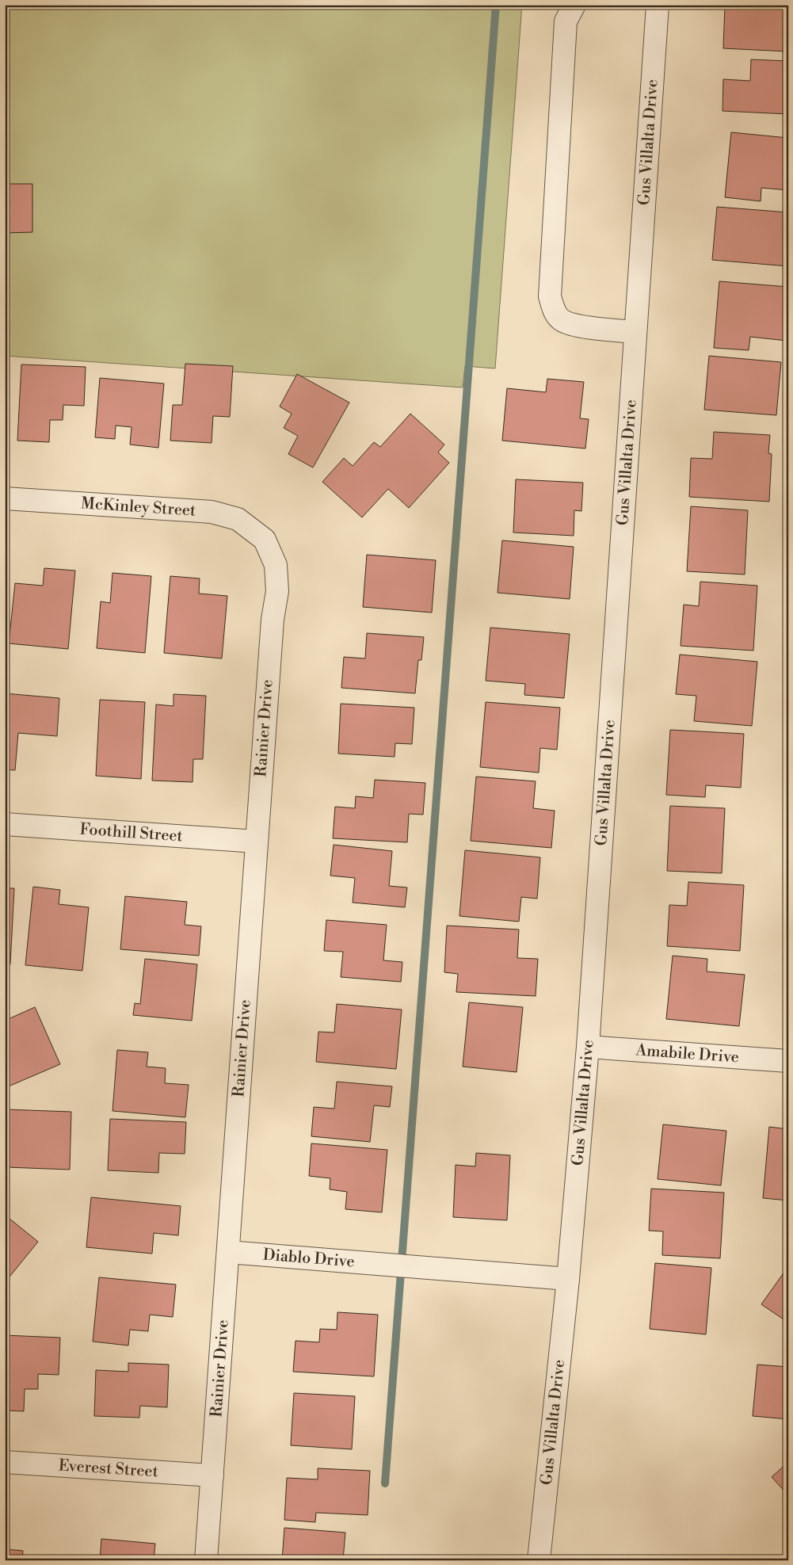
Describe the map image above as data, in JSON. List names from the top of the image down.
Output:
{
  "streets": {
    "street": [
      "Gus Villalta Drive",
      "McKinley Street",
      "Rainier Drive",
      "Foothill Street",
      "Amabile Drive",
      "Diablo Drive",
      "Everest Street"
    ]
  },
  "crossings": [
    ["Gus Villalta Drive", "Amabile Drive"],
    ["Gus Villalta Drive", "Diablo Drive"],
    ["McKinley Street", "Rainier Drive"],
    ["Rainier Drive", "Foothill Street"],
    ["Rainier Drive", "Diablo Drive"],
    ["Rainier Drive", "Everest Street"]
  ]
}
